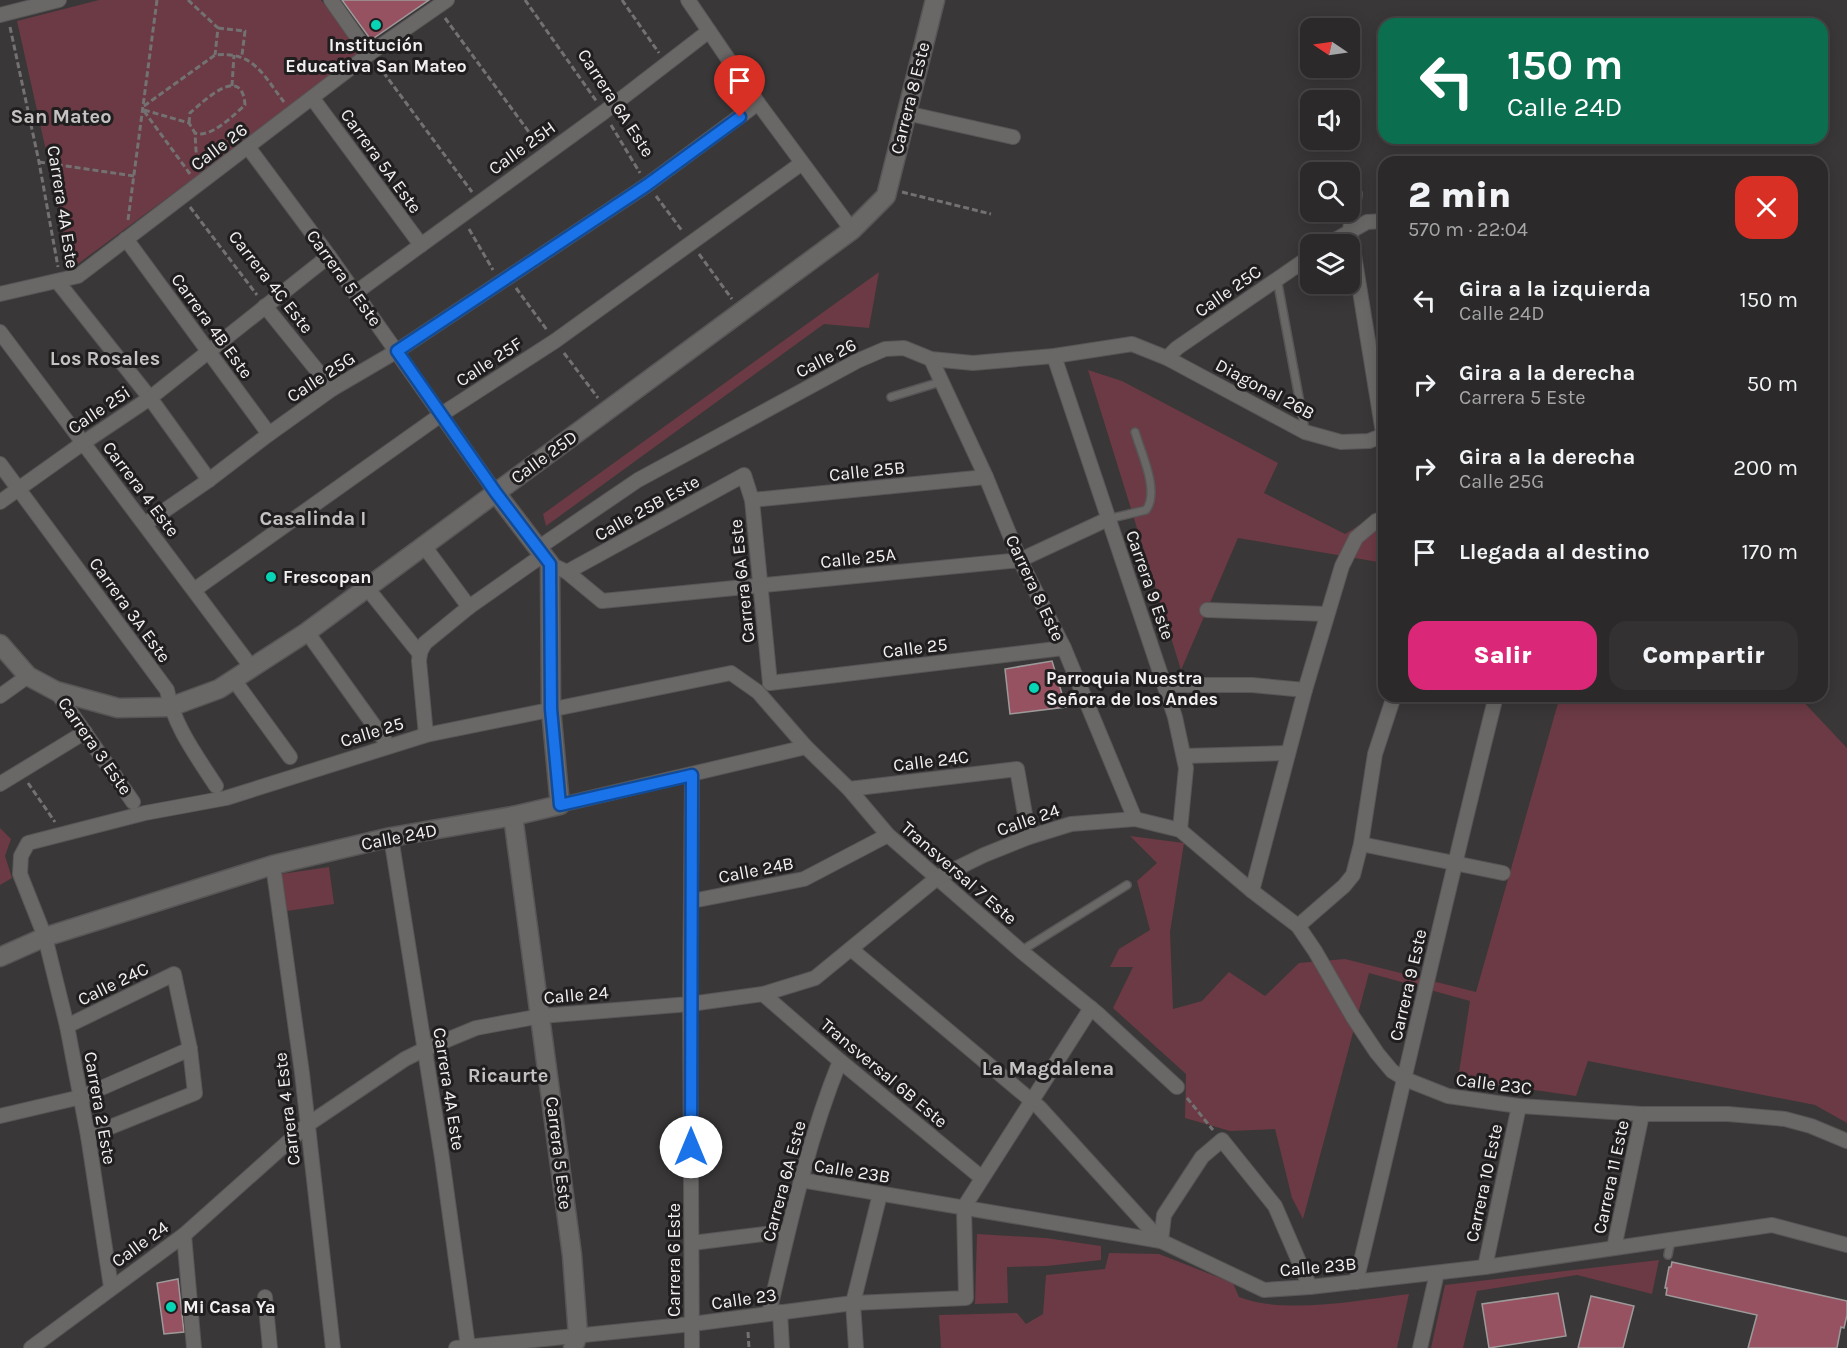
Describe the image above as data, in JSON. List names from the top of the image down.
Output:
{
  "streets": {
    "street": [
      "Carrera 8 Este",
      "Carrera 6A Este",
      "Calle 26",
      "Calle 25H",
      "Carrera 5A Este",
      "Carrera 4A Este",
      "Carrera 5 Este",
      "Carrera 4C Este",
      "Calle 25C",
      "Carrera 4B Este",
      "Calle 25F",
      "Calle 25G",
      "Diagonal 26B",
      "Calle 25i",
      "Calle 25D",
      "Calle 25B",
      "Carrera 4 Este",
      "Calle 25B Este",
      "Calle 25A",
      "Carrera 9 Este",
      "Carrera 3A Este",
      "Calle 25",
      "Carrera 3 Este",
      "Calle 24C",
      "Calle 24",
      "Calle 24D",
      "Calle 24B",
      "Transversal 7 Este",
      "Transversal 6B Este",
      "Calle 23C",
      "Carrera 2 Este",
      "Calle 23B",
      "Carrera 11 Este",
      "Carrera 10 Este",
      "Carrera 6 Este",
      "Calle 23"
    ]
  },
  "crossings": [
    ["Carrera 8 Este", "Calle 26"],
    ["Carrera 8 Este", "Calle 25D"],
    ["Carrera 8 Este", "Calle 25B"],
    ["Carrera 8 Este", "Calle 25A"],
    ["Carrera 8 Este", "Calle 25"],
    ["Carrera 8 Este", "Calle 24"],
    ["Carrera 6A Este", "Calle 25H"],
    ["Carrera 6A Este", "Calle 25F"],
    ["Carrera 6A Este", "Calle 25G"],
    ["Carrera 6A Este", "Calle 25D"],
    ["Carrera 6A Este", "Calle 25B"],
    ["Carrera 6A Este", "Calle 25B Este"],
    ["Carrera 6A Este", "Calle 25A"],
    ["Carrera 6A Este", "Calle 25"],
    ["Carrera 6A Este", "Transversal 6B Este"],
    ["Carrera 6A Este", "Calle 23B"],
    ["Carrera 6A Este", "Calle 23"],
    ["Calle 26", "Carrera 5A Este"],
    ["Calle 26", "Carrera 4A Este"],
    ["Calle 26", "Carrera 5 Este"],
    ["Calle 26", "Carrera 4C Este"],
    ["Calle 26", "Calle 25C"],
    ["Calle 26", "Carrera 4B Este"],
    ["Calle 26", "Diagonal 26B"],
    ["Calle 26", "Carrera 9 Este"],
    ["Calle 25H", "Carrera 5A Este"],
    ["Calle 25H", "Carrera 5 Este"],
    ["Carrera 4A Este", "Calle 25G"],
    ["Carrera 4A Este", "Calle 25i"],
    ["Carrera 4A Este", "Calle 24"],
    ["Carrera 4A Este", "Calle 24D"],
    ["Carrera 4A Este", "Calle 23"],
    ["Carrera 5 Este", "Calle 25F"],
    ["Carrera 5 Este", "Calle 25G"],
    ["Carrera 5 Este", "Calle 25i"],
    ["Carrera 5 Este", "Calle 25D"],
    ["Carrera 5 Este", "Calle 24"],
    ["Carrera 5 Este", "Calle 24D"],
    ["Carrera 5 Este", "Calle 23"],
    ["Carrera 4C Este", "Calle 25G"],
    ["Carrera 4C Este", "Calle 25i"],
    ["Calle 25C", "Diagonal 26B"],
    ["Carrera 4B Este", "Calle 25G"],
    ["Carrera 4B Este", "Calle 25i"],
    ["Calle 25F", "Carrera 4 Este"],
    ["Calle 25G", "Carrera 4 Este"],
    ["Calle 25i", "Carrera 4 Este"],
    ["Calle 25i", "Carrera 3A Este"],
    ["Calle 25D", "Carrera 4 Este"],
    ["Calle 25D", "Carrera 3A Este"],
    ["Calle 25D", "Carrera 3 Este"],
    ["Carrera 4 Este", "Calle 24"],
    ["Carrera 4 Este", "Calle 24D"],
    ["Calle 25B Este", "Calle 25A"],
    ["Calle 25A", "Carrera 9 Este"],
    ["Carrera 9 Este", "Calle 24"],
    ["Carrera 9 Este", "Calle 23C"],
    ["Carrera 9 Este", "Calle 23B"],
    ["Calle 25", "Calle 24D"],
    ["Calle 25", "Transversal 7 Este"],
    ["Calle 25", "Carrera 2 Este"],
    ["Calle 24C", "Calle 24"],
    ["Calle 24C", "Transversal 7 Este"],
    ["Calle 24C", "Carrera 2 Este"],
    ["Calle 24", "Transversal 7 Este"],
    ["Calle 24", "Transversal 6B Este"],
    ["Calle 24", "Calle 23C"],
    ["Calle 24", "Carrera 2 Este"],
    ["Calle 24", "Carrera 6 Este"],
    ["Calle 24D", "Transversal 7 Este"],
    ["Calle 24D", "Carrera 2 Este"],
    ["Calle 24D", "Carrera 6 Este"],
    ["Calle 24B", "Transversal 7 Este"],
    ["Calle 24B", "Carrera 6 Este"],
    ["Calle 23C", "Carrera 11 Este"],
    ["Calle 23C", "Carrera 10 Este"],
    ["Calle 23B", "Carrera 11 Este"],
    ["Calle 23B", "Carrera 10 Este"],
    ["Calle 23B", "Calle 23"],
    ["Carrera 6 Este", "Calle 23"]
  ],
  "districts": [
    "San Mateo",
    "Los Rosales",
    "Casalinda I",
    "La Magdalena",
    "Ricaurte"
  ],
  "places": [
    "Institución Educativa San Mateo",
    "Frescopan",
    "Parroquia Nuestra Señora de los Andes",
    "Mi Casa Ya"
  ],
  "north": "left",
  "page": {
    "turn": ["150 m", "Calle 24D"],
    "heading": ["2 min", "570 m · 22:04"],
    "list": [
      {
        "name": "Gira a la izquierda",
        "note": "Calle 24D",
        "value": "150 m"
      },
      {
        "name": "Gira a la derecha",
        "note": "Carrera 5 Este",
        "value": "50 m"
      },
      {
        "name": "Gira a la derecha",
        "note": "Calle 25G",
        "value": "200 m"
      },
      {
        "name": "Llegada al destino",
        "value": "170 m"
      }
    ],
    "buttons": ["Salir", "Compartir"]
  }
}
